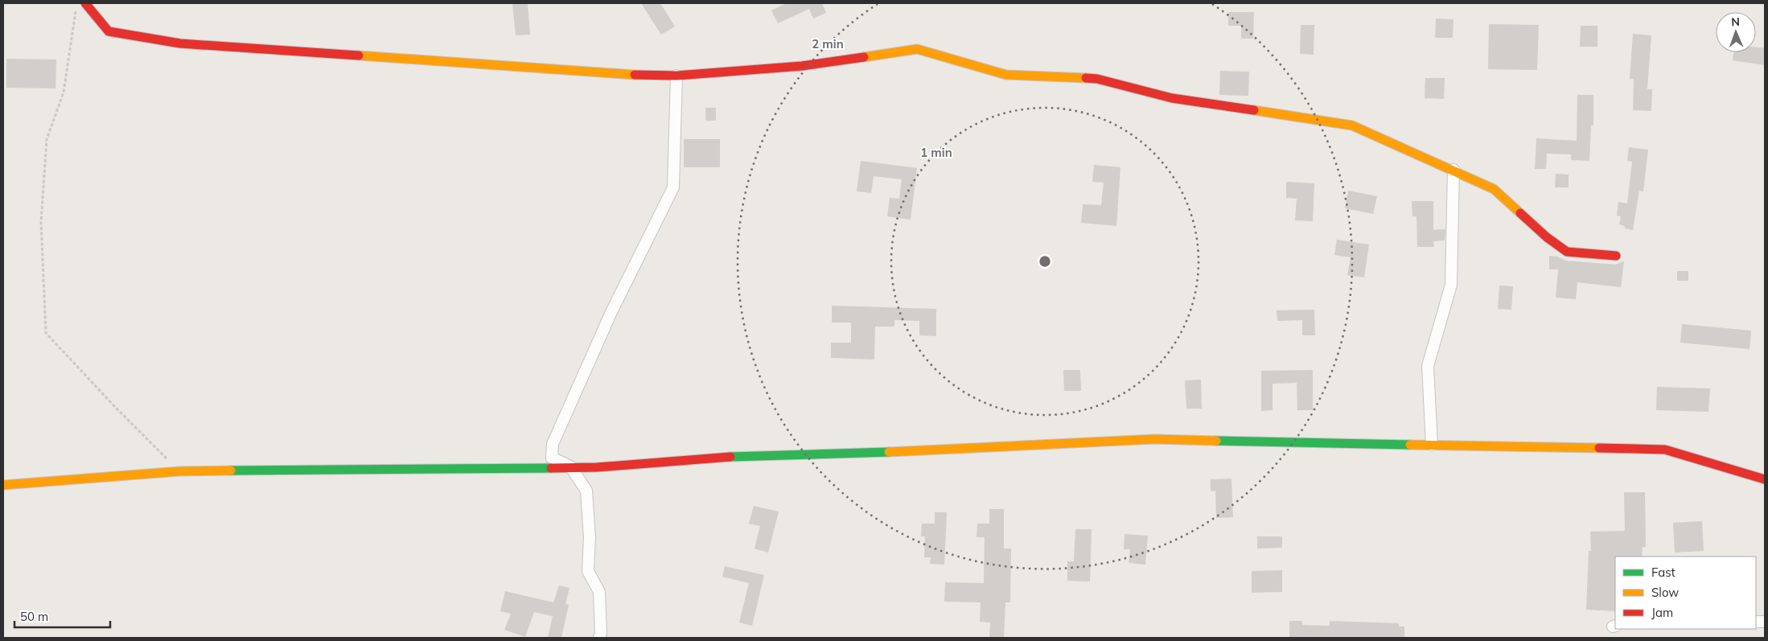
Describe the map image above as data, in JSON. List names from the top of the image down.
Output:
{
  "legend": ["Fast", "Slow", "Jam"],
  "scale_bar": "50 m",
  "north": "top",
  "rings": ["2 min", "1 min"]
}
